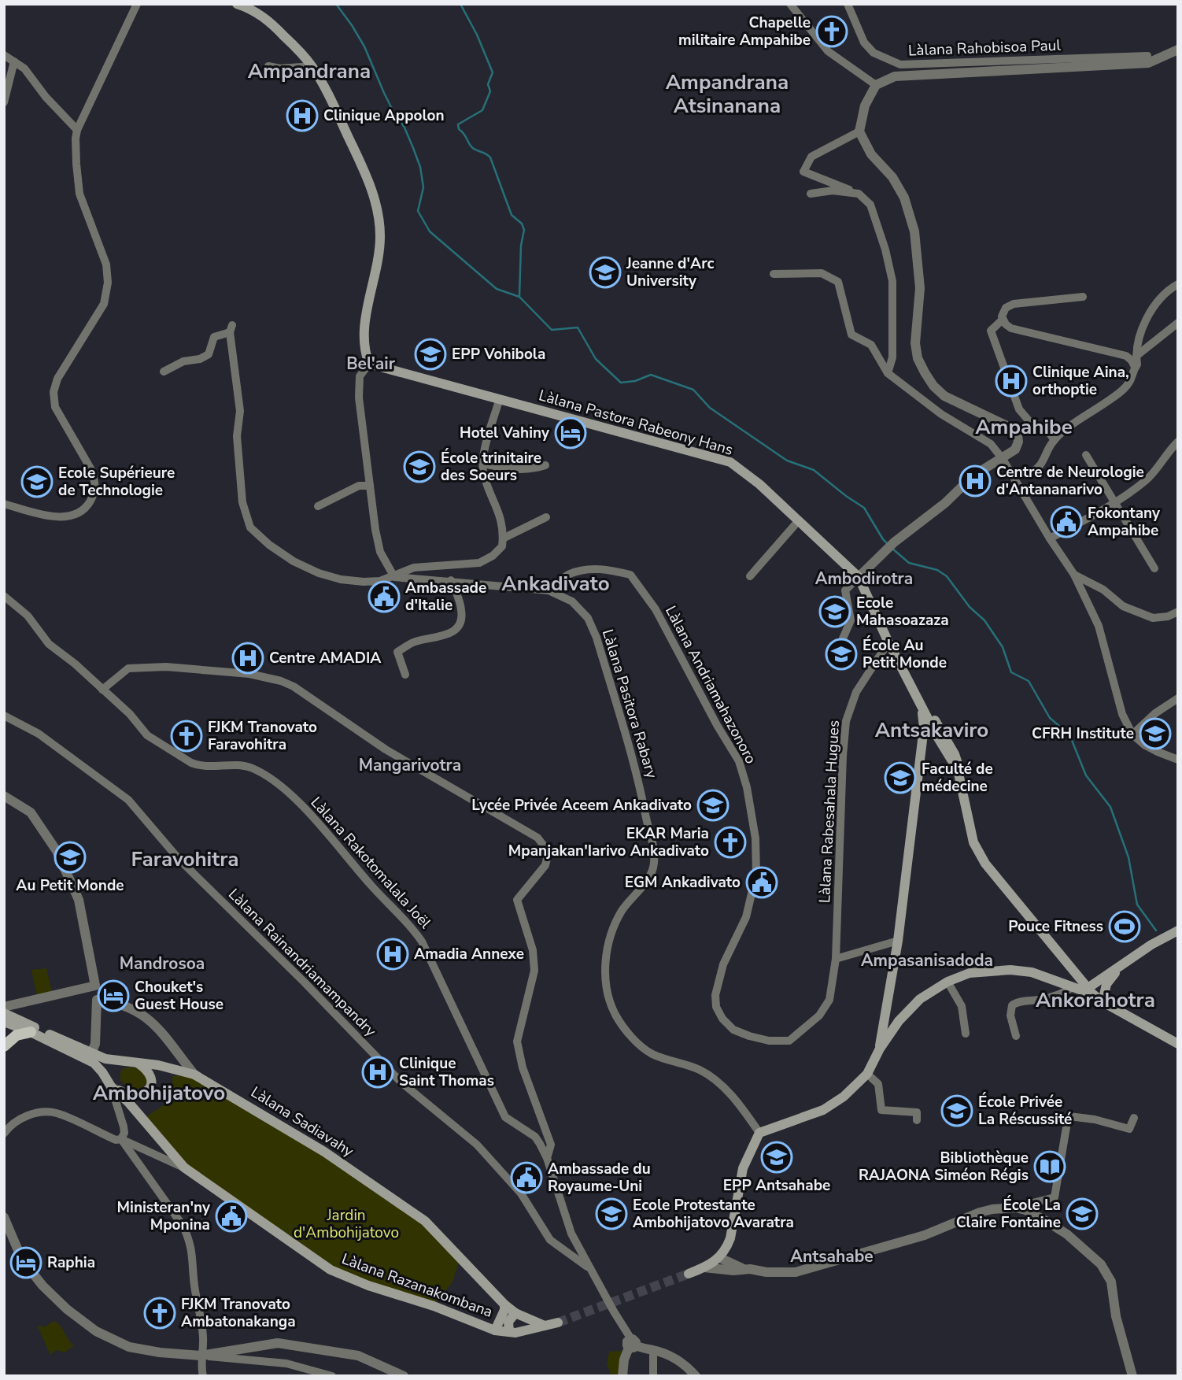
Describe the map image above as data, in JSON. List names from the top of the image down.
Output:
{
  "streets": {
    "main road": ["Làlana Pastora Rabeony Hans", "Làlana Sadiavahy", "Làlana Razanakombana"],
    "street": [
      "Làlana Rahobisoa Paul",
      "Làlana Andriamahazonoro",
      "Làlana Pasitora Rabary",
      "Làlana Rabesahala Hugues",
      "Làlana Rakotomalala Joël",
      "Làlana Rainandriamampandry"
    ]
  },
  "crossings": [
    ["Làlana Andriamahazonoro", "Làlana Pasitora Rabary"],
    ["Làlana Andriamahazonoro", "Làlana Rabesahala Hugues"],
    ["Làlana Rakotomalala Joël", "Làlana Rainandriamampandry"],
    ["Làlana Sadiavahy", "Làlana Razanakombana"]
  ],
  "districts": [
    "Ampandrana",
    "Ampandrana Atsinanana",
    "Bel'air",
    "Ampahibe",
    "Ambodirotra",
    "Ankadivato",
    "Antsakaviro",
    "Mangarivotra",
    "Faravohitra",
    "Ampasanisadoda",
    "Mandrosoa",
    "Ankorahotra",
    "Ambohijatovo",
    "Antsahabe"
  ],
  "parks": ["Jardin d'Ambohijatovo"],
  "places": {
    "church": [
      "Chapelle militaire Ampahibe",
      "FJKM Tranovato Faravohitra",
      "EKAR Maria Mpanjakan'Iarivo Ankadivato",
      "FJKM Tranovato Ambatonakanga"
    ],
    "hospital": [
      "Clinique Appolon",
      "Clinique Aina, orthoptie",
      "Centre de Neurologie d'Antananarivo",
      "Centre AMADIA",
      "Amadia Annexe",
      "Clinique Saint Thomas"
    ],
    "school or university": [
      "Jeanne d'Arc University",
      "EPP Vohibola",
      "École trinitaire des Soeurs",
      "Ecole Supérieure de Technologie",
      "Ecole Mahasoazaza",
      "École Au Petit Monde",
      "CFRH Institute",
      "Faculté de médecine",
      "Lycée Privée Aceem Ankadivato",
      "Au Petit Monde",
      "École Privée La Réscussité",
      "EPP Antsahabe",
      "Ecole Protestante Ambohijatovo Avaratra",
      "École La Claire Fontaine"
    ],
    "hotel": ["Hotel Vahiny", "Chouket's Guest House", "Raphia"],
    "public building": [
      "Fokontany Ampahibe",
      "Ambassade d'Italie",
      "EGM Ankadivato",
      "Ambassade du Royaume-Uni",
      "Ministeran'ny Mponina"
    ],
    "sports": ["Pouce Fitness"],
    "library": ["Bibliothèque RAJAONA Siméon Régis"]
  }
}
